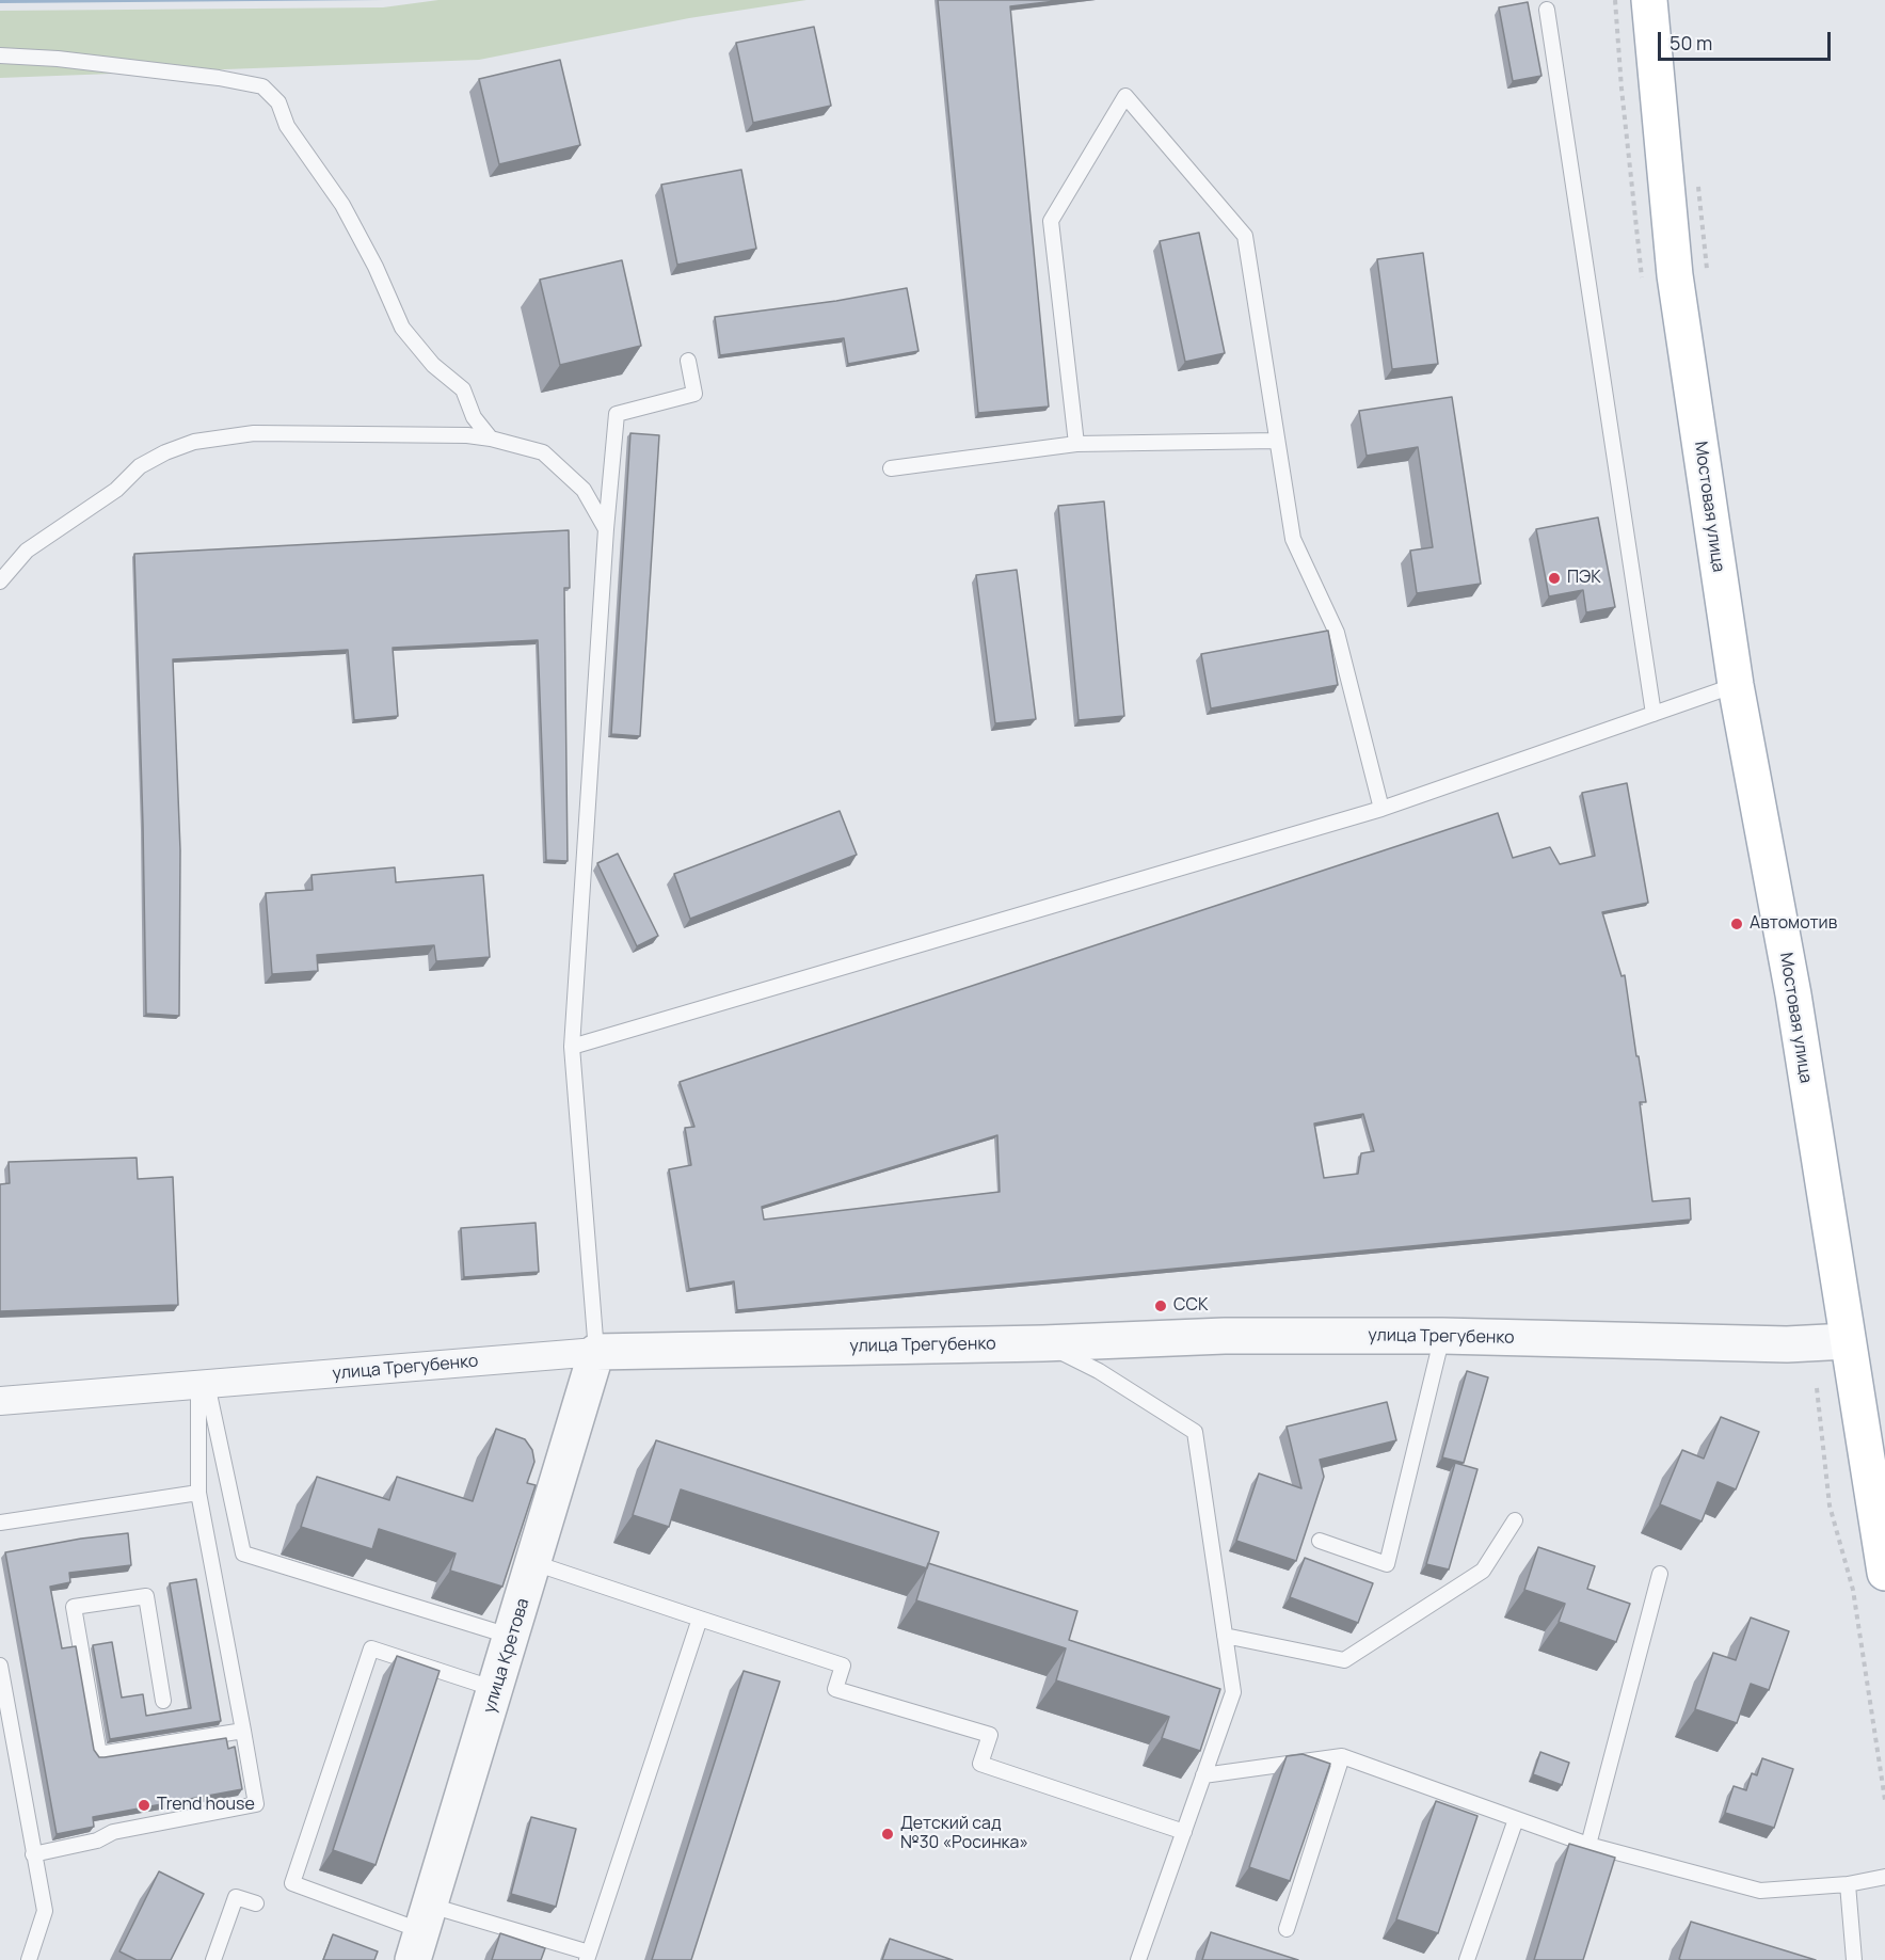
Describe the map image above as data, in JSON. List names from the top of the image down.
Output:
{
  "streets": {
    "main road": ["Мостовая улица"],
    "street": ["улица Трегубенко", "улица Кретова"]
  },
  "crossings": [
    ["Мостовая улица", "улица Трегубенко"],
    ["улица Трегубенко", "улица Кретова"]
  ],
  "places": [
    "ПЭК",
    "Автомотив",
    "ССК",
    "Trend house",
    "Детский сад №30 «Росинка»"
  ],
  "scale_bar": "50 m"
}
